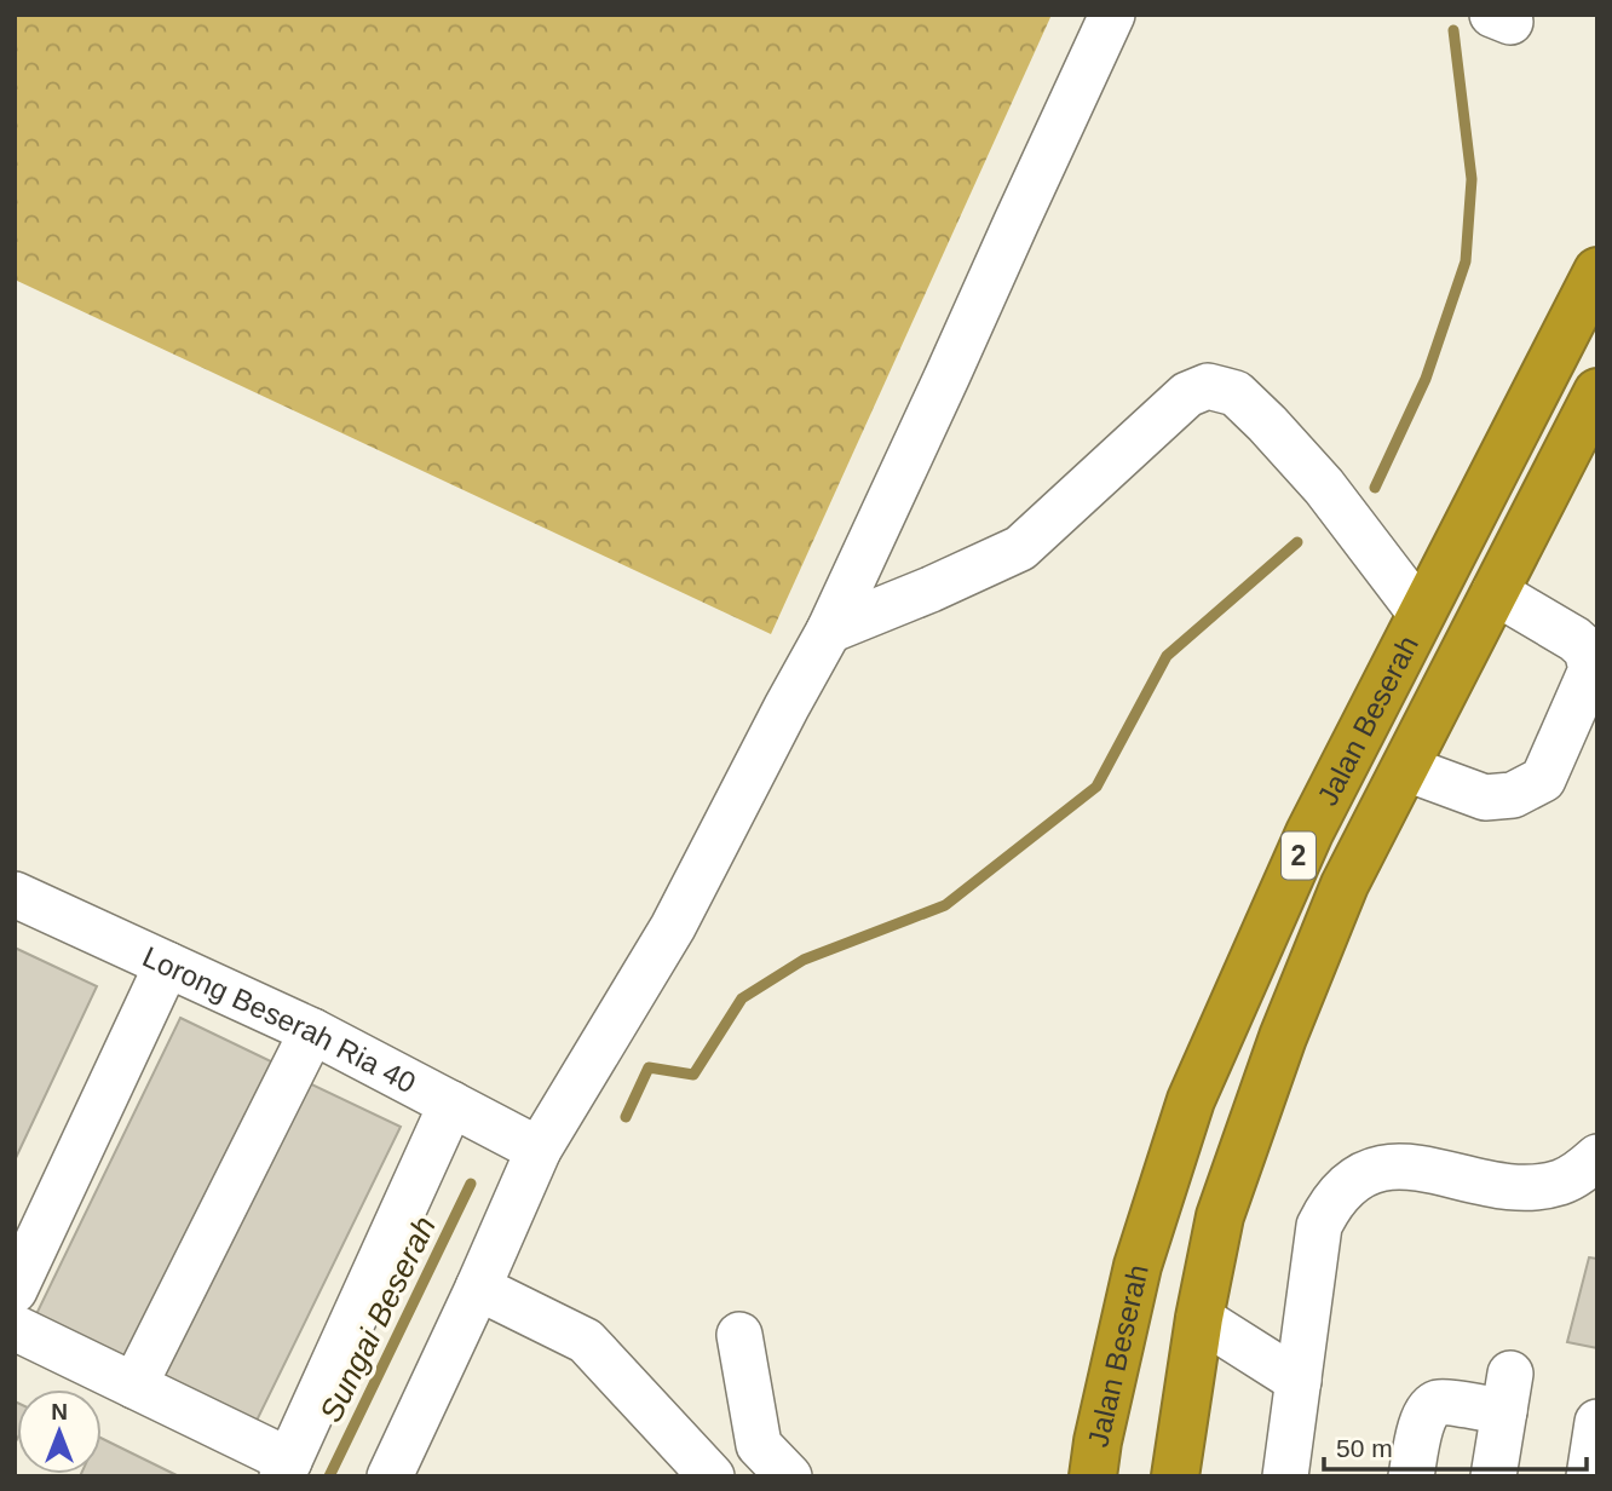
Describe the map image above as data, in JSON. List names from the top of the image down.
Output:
{
  "streets": {
    "highway": ["Jalan Beserah", "2"],
    "street": ["Lorong Beserah Ria 40"]
  },
  "water": ["Sungai Beserah"],
  "scale_bar": "50 m",
  "north": "top"
}
